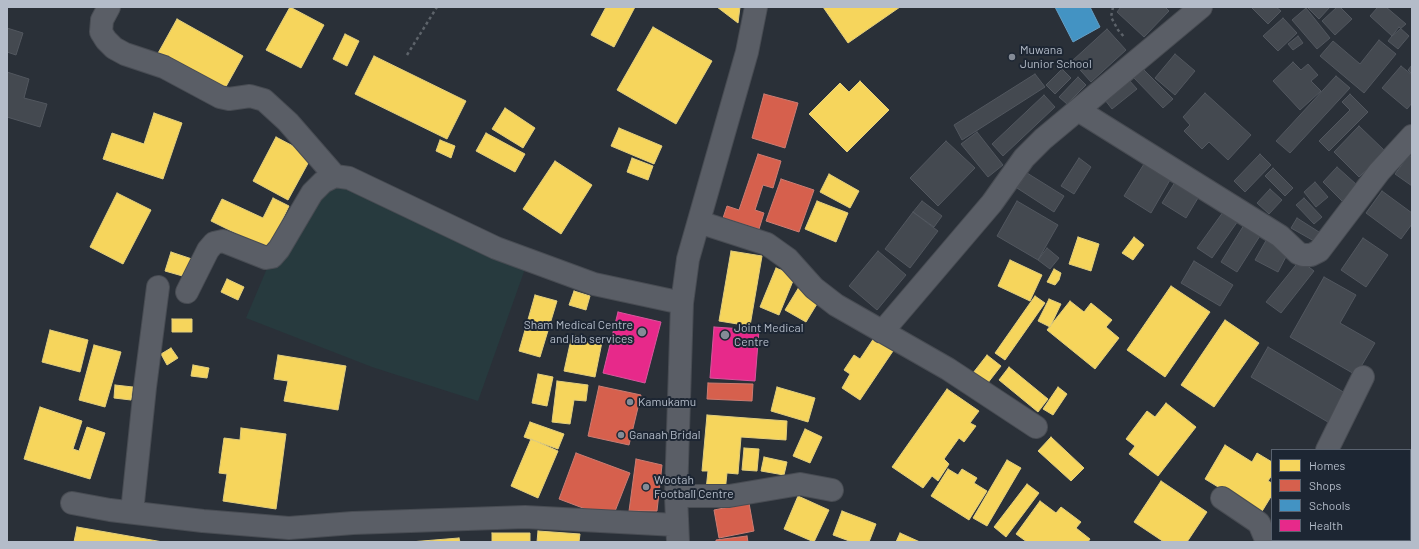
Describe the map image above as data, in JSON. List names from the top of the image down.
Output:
{
  "places": [
    "Muwana Junior School",
    "Sham Medical Centre and lab services",
    "Joint Medical Centre",
    "Kamukamu",
    "Ganaah Bridal",
    "Wootah Football Centre"
  ],
  "legend": [
    "Homes",
    "Shops",
    "Schools",
    "Health"
  ]
}
